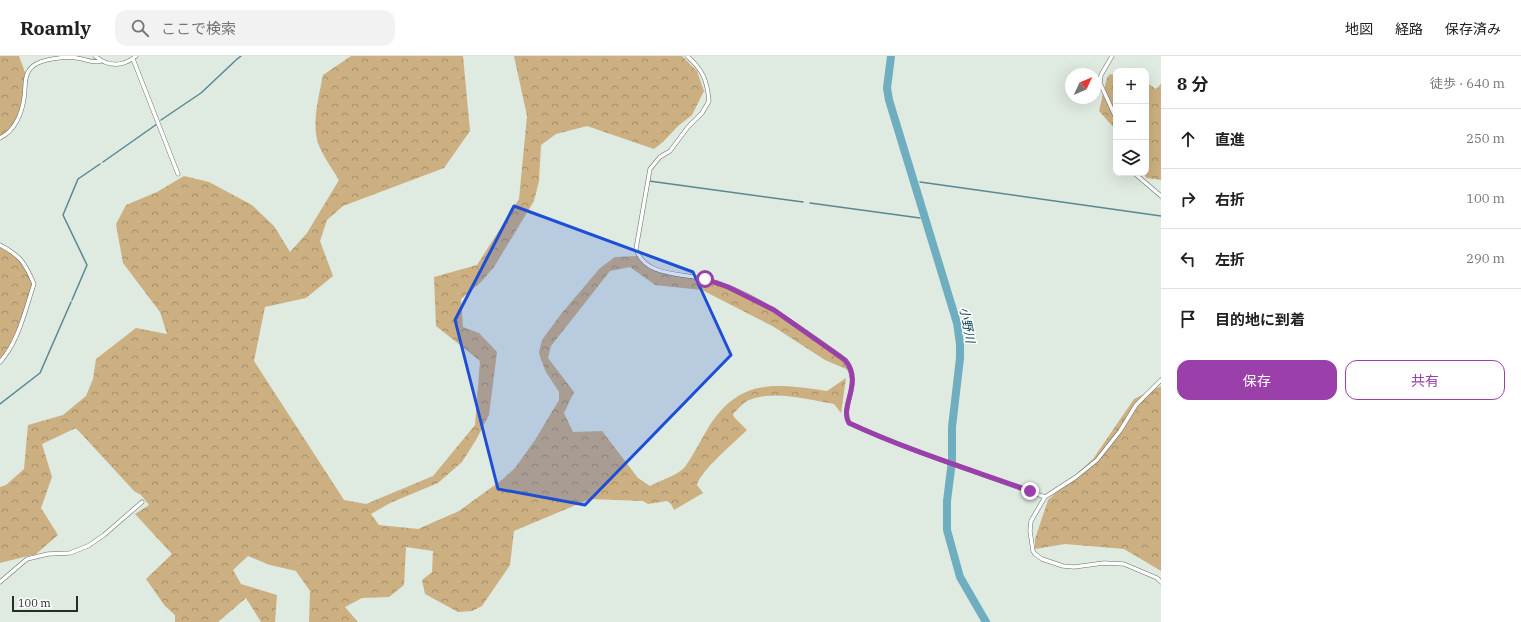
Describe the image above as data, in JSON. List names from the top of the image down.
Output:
{
  "water": ["小野川"],
  "scale_bar": "100 m",
  "north": "top right",
  "page": {
    "header": "Roamly",
    "search": "ここで検索",
    "nav": ["地図", "経路", "保存済み"],
    "heading": ["8 分", "徒歩 · 640 m"],
    "map_buttons": ["+", "−"],
    "list": [
      ["直進", "250 m"],
      ["右折", "100 m"],
      ["左折", "290 m"],
      "目的地に到着"
    ],
    "buttons": ["保存", "共有"],
    "scale": "100 m"
  }
}
